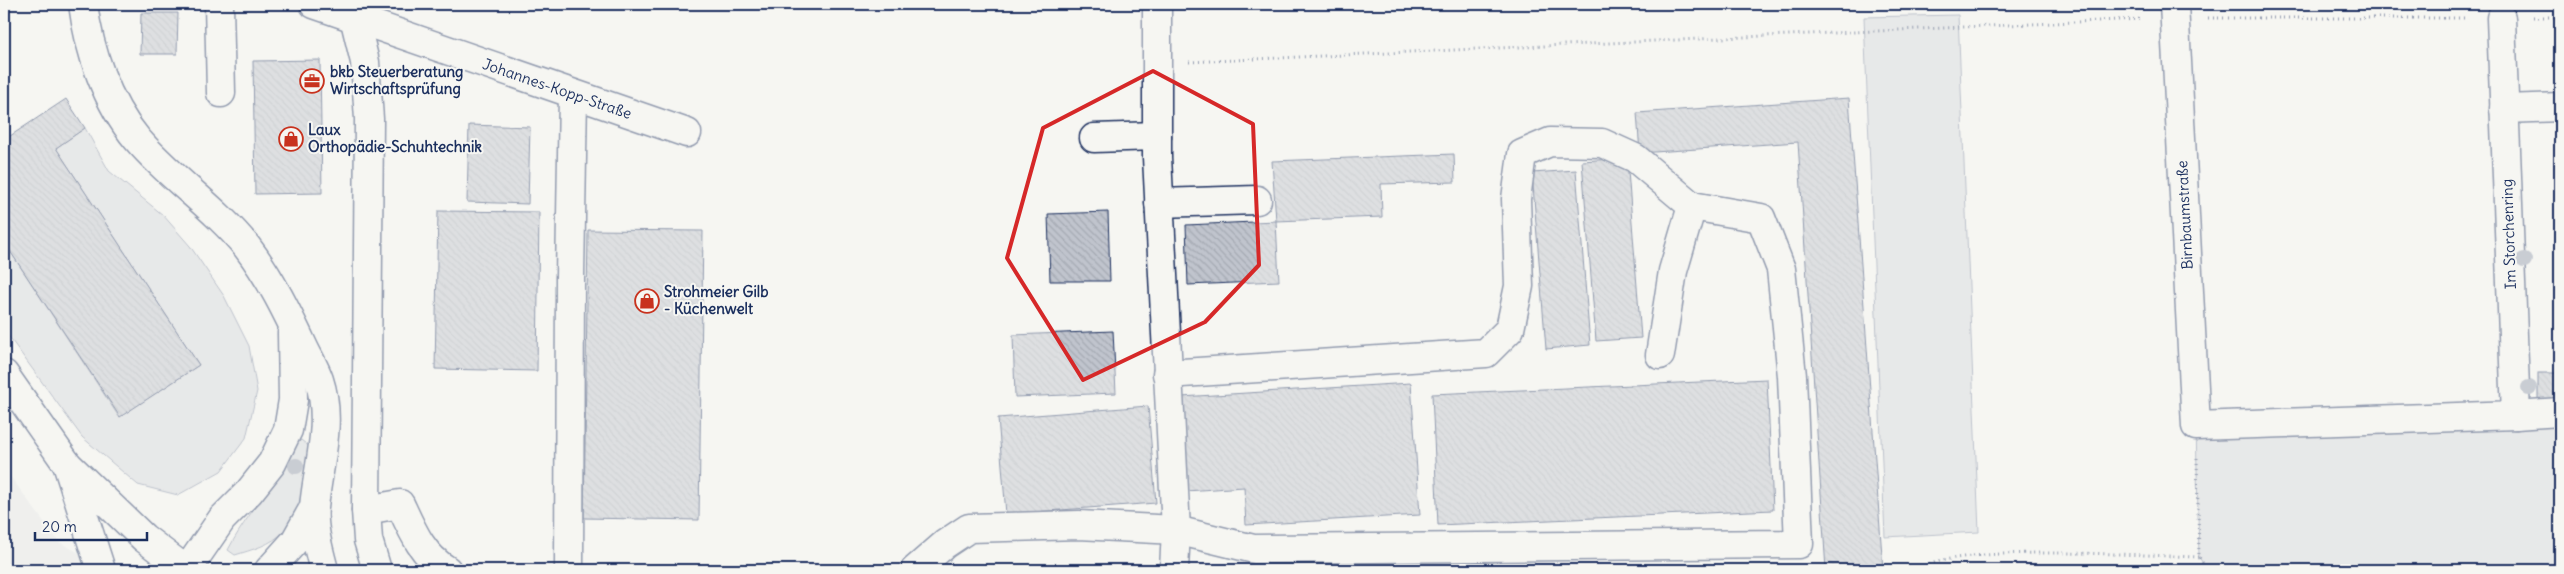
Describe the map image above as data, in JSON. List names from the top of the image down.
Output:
{
  "streets": {
    "street": ["Johannes-Kopp-Straße", "Birnbaumstraße", "Im Storchenring"]
  },
  "places": {
    "office": ["bkb Steuerberatung Wirtschaftsprüfung"],
    "shop": ["Laux Orthopädie-Schuhtechnik", "Strohmeier Gilb - Küchenwelt"]
  },
  "scale_bar": "20 m"
}
